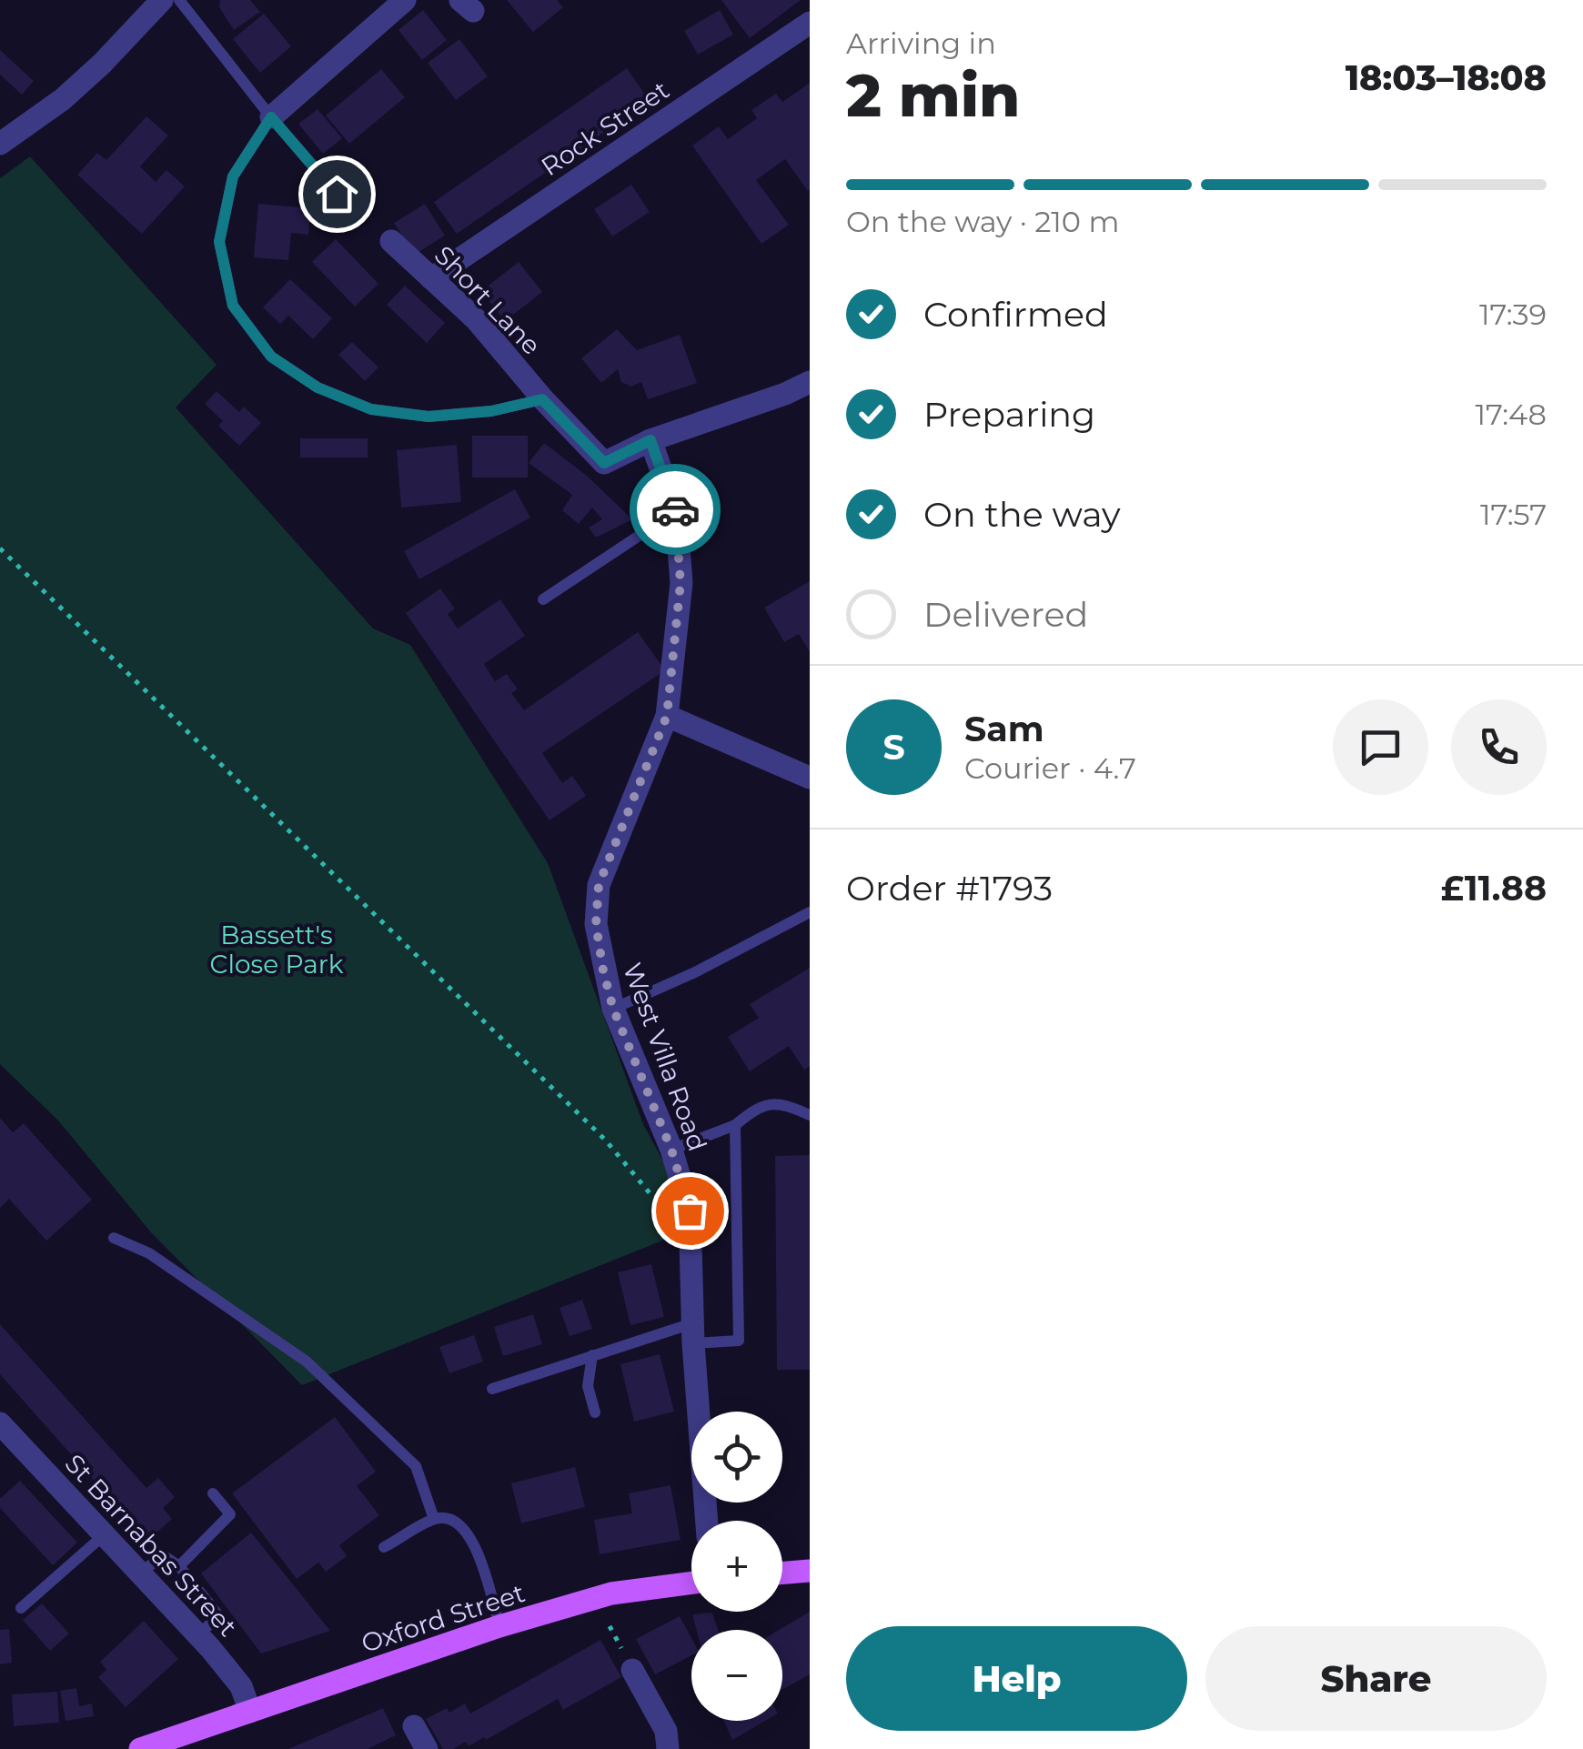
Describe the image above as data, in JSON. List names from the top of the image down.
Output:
{
  "streets": {
    "main road": ["Oxford Street"],
    "street": [
      "Rock Street",
      "Short Lane",
      "West Villa Road",
      "St Barnabas Street"
    ]
  },
  "crossings": [
    ["Rock Street", "Short Lane"],
    ["Short Lane", "West Villa Road"],
    ["St Barnabas Street", "Oxford Street"]
  ],
  "parks": ["Bassett's Close Park"],
  "page": {
    "heading": ["2 min", "Arriving in", "18:03–18:08"],
    "panel": [
      "Sam",
      "Courier · 4.7",
      "Order #1793",
      "£11.88"
    ],
    "bar": "On the way · 210 m",
    "list": [
      ["Confirmed", "17:39"],
      ["Preparing", "17:48"],
      ["On the way", "17:57"],
      "Delivered"
    ],
    "round": "S",
    "map_buttons": ["+", "−"],
    "buttons": ["Help", "Share"]
  }
}
